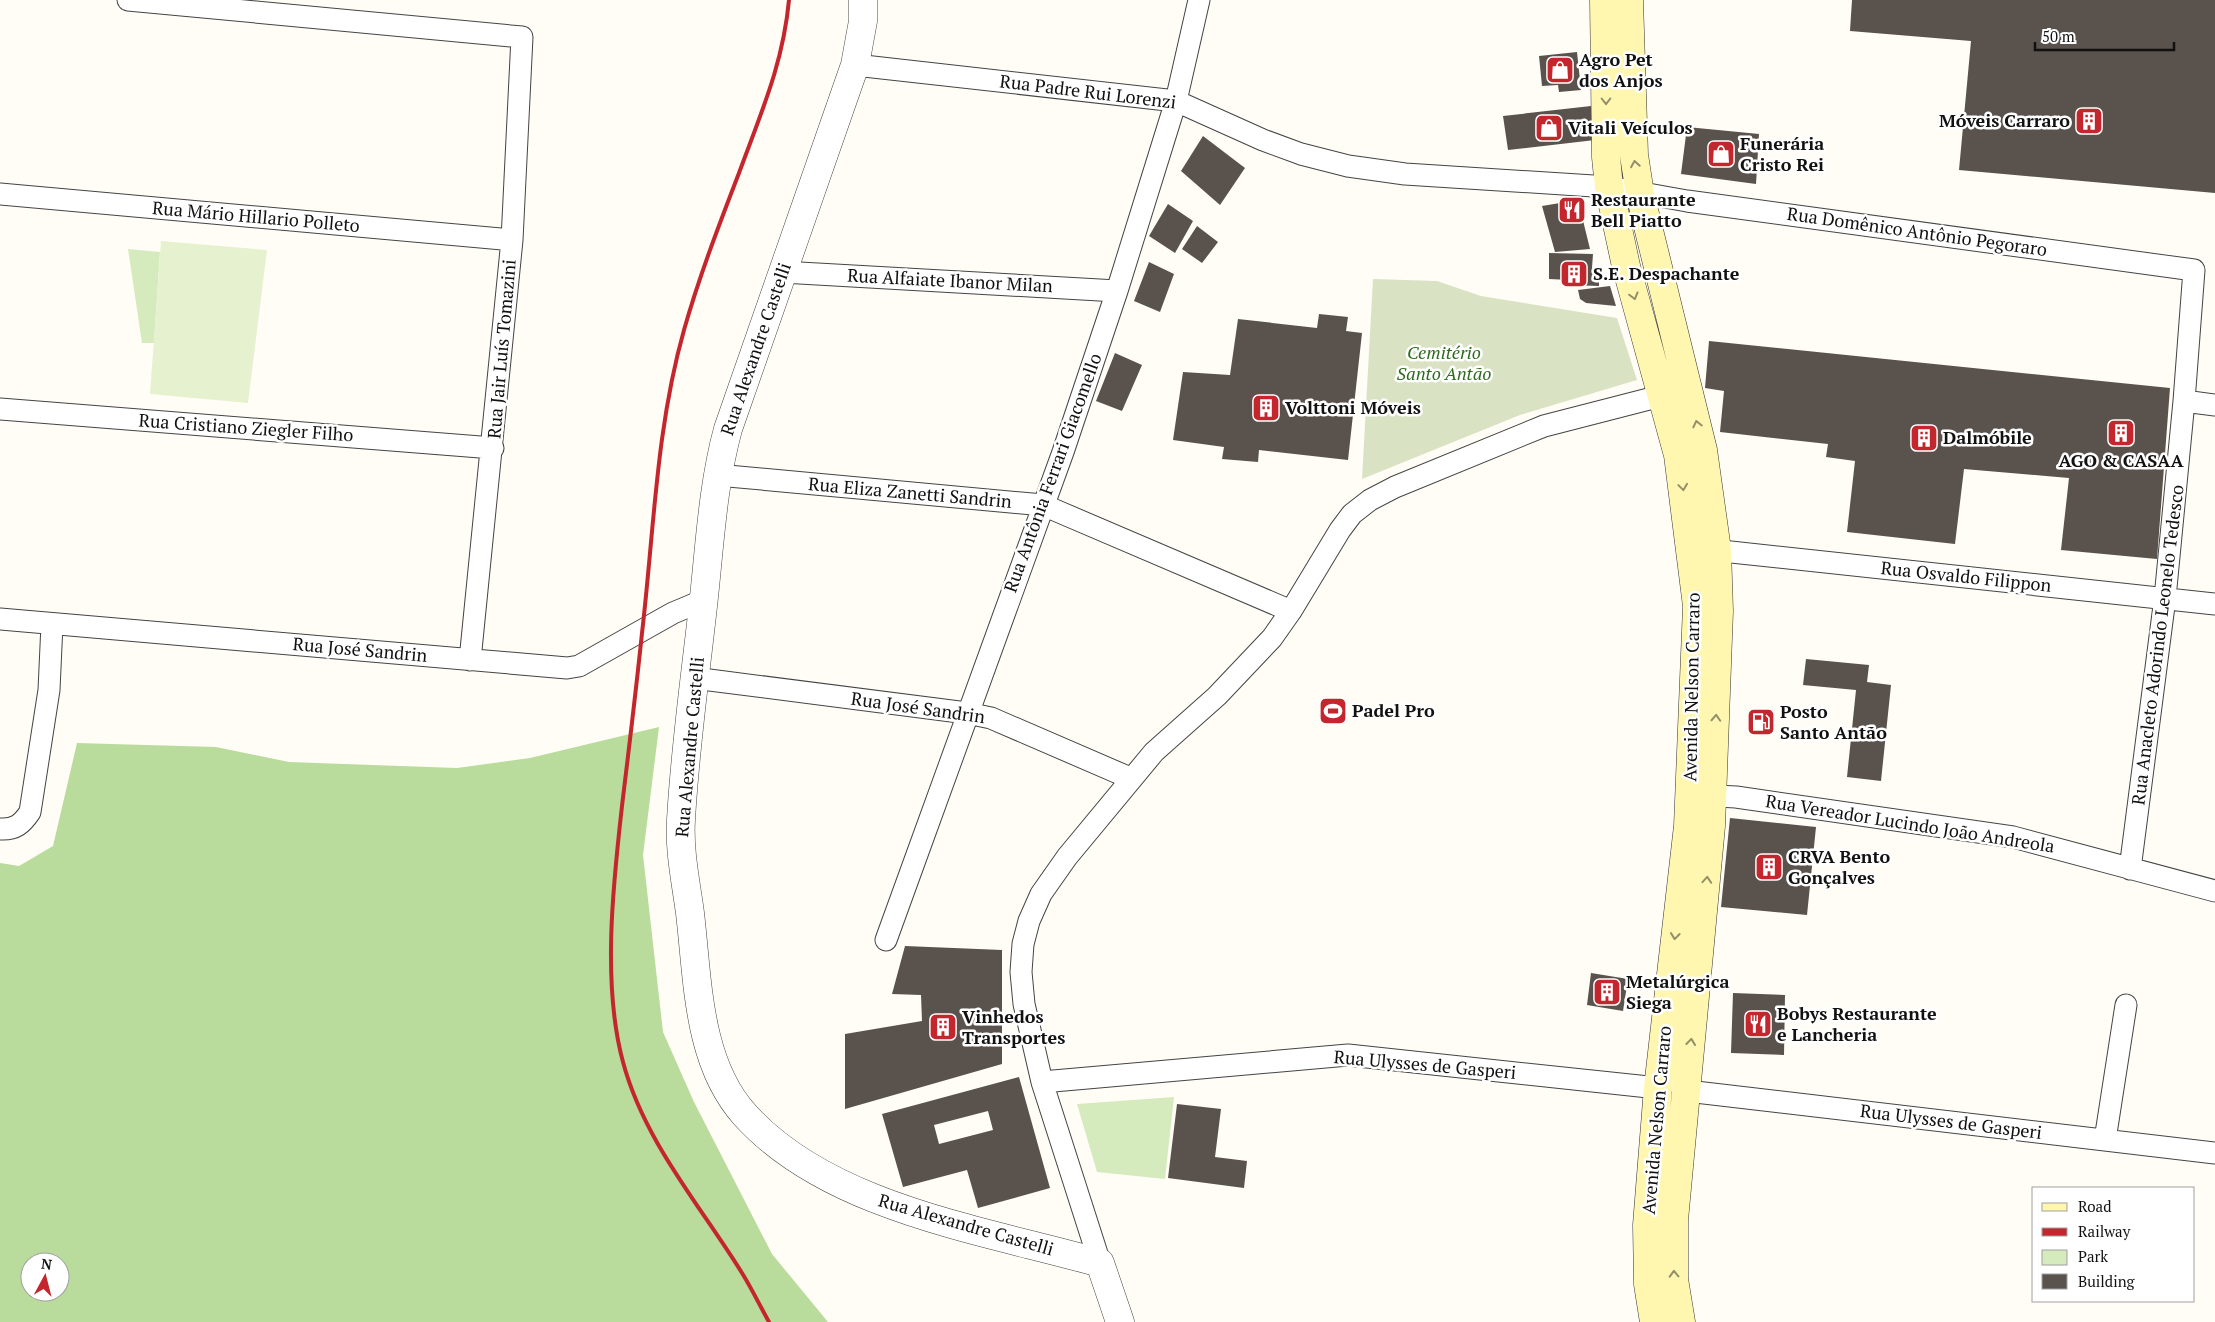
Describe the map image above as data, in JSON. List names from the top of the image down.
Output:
{
  "streets": {
    "main road": ["Avenida Nelson Carraro"],
    "street": [
      "Rua Padre Rui Lorenzi",
      "Rua Mário Hillario Polleto",
      "Rua Domênico Antônio Pegoraro",
      "Rua Alfaiate Ibanor Milan",
      "Rua Jair Luís Tomazini",
      "Rua Alexandre Castelli",
      "Rua Cristiano Ziegler Filho",
      "Rua Antônia Ferrari Giacomello",
      "Rua Eliza Zanetti Sandrin",
      "Rua Osvaldo Filippon",
      "Rua Anacleto Adorindo Leonelo Tedesco",
      "Rua José Sandrin",
      "Rua Vereador Lucindo João Andreola",
      "Rua Ulysses de Gasperi"
    ]
  },
  "crossings": [
    ["Rua Padre Rui Lorenzi", "Rua Domênico Antônio Pegoraro"],
    ["Rua Padre Rui Lorenzi", "Rua Alexandre Castelli"],
    ["Rua Padre Rui Lorenzi", "Rua Antônia Ferrari Giacomello"],
    ["Rua Padre Rui Lorenzi", "Avenida Nelson Carraro"],
    ["Rua Mário Hillario Polleto", "Rua Jair Luís Tomazini"],
    ["Rua Domênico Antônio Pegoraro", "Rua Anacleto Adorindo Leonelo Tedesco"],
    ["Rua Domênico Antônio Pegoraro", "Avenida Nelson Carraro"],
    ["Rua Alfaiate Ibanor Milan", "Rua Alexandre Castelli"],
    ["Rua Alfaiate Ibanor Milan", "Rua Antônia Ferrari Giacomello"],
    ["Rua Jair Luís Tomazini", "Rua Cristiano Ziegler Filho"],
    ["Rua Jair Luís Tomazini", "Rua José Sandrin"],
    ["Rua Alexandre Castelli", "Rua Eliza Zanetti Sandrin"],
    ["Rua Alexandre Castelli", "Rua José Sandrin"],
    ["Rua Antônia Ferrari Giacomello", "Rua Eliza Zanetti Sandrin"],
    ["Rua Antônia Ferrari Giacomello", "Rua José Sandrin"],
    ["Rua Osvaldo Filippon", "Rua Anacleto Adorindo Leonelo Tedesco"],
    ["Rua Osvaldo Filippon", "Avenida Nelson Carraro"],
    ["Rua Anacleto Adorindo Leonelo Tedesco", "Rua Vereador Lucindo João Andreola"],
    ["Avenida Nelson Carraro", "Rua Vereador Lucindo João Andreola"],
    ["Avenida Nelson Carraro", "Rua Ulysses de Gasperi"]
  ],
  "parks": ["Cemitério Santo Antão"],
  "places": {
    "shop": ["Agro Pet dos Anjos", "Vitali Veículos", "Funerária Cristo Rei"],
    "building": [
      "Móveis Carraro",
      "S.E. Despachante",
      "Volttoni Móveis",
      "AGO & CASAA",
      "Dalmóbile",
      "CRVA Bento Gonçalves",
      "Metalúrgica Siega",
      "Vinhedos Transportes"
    ],
    "restaurant": ["Restaurante Bell Piatto", "Bobys Restaurante e Lancheria"],
    "sports": ["Padel Pro"],
    "fuel station": ["Posto Santo Antão"]
  },
  "legend": [
    "Road",
    "Railway",
    "Park",
    "Building"
  ],
  "scale_bar": "50 m",
  "north": "top"
}
